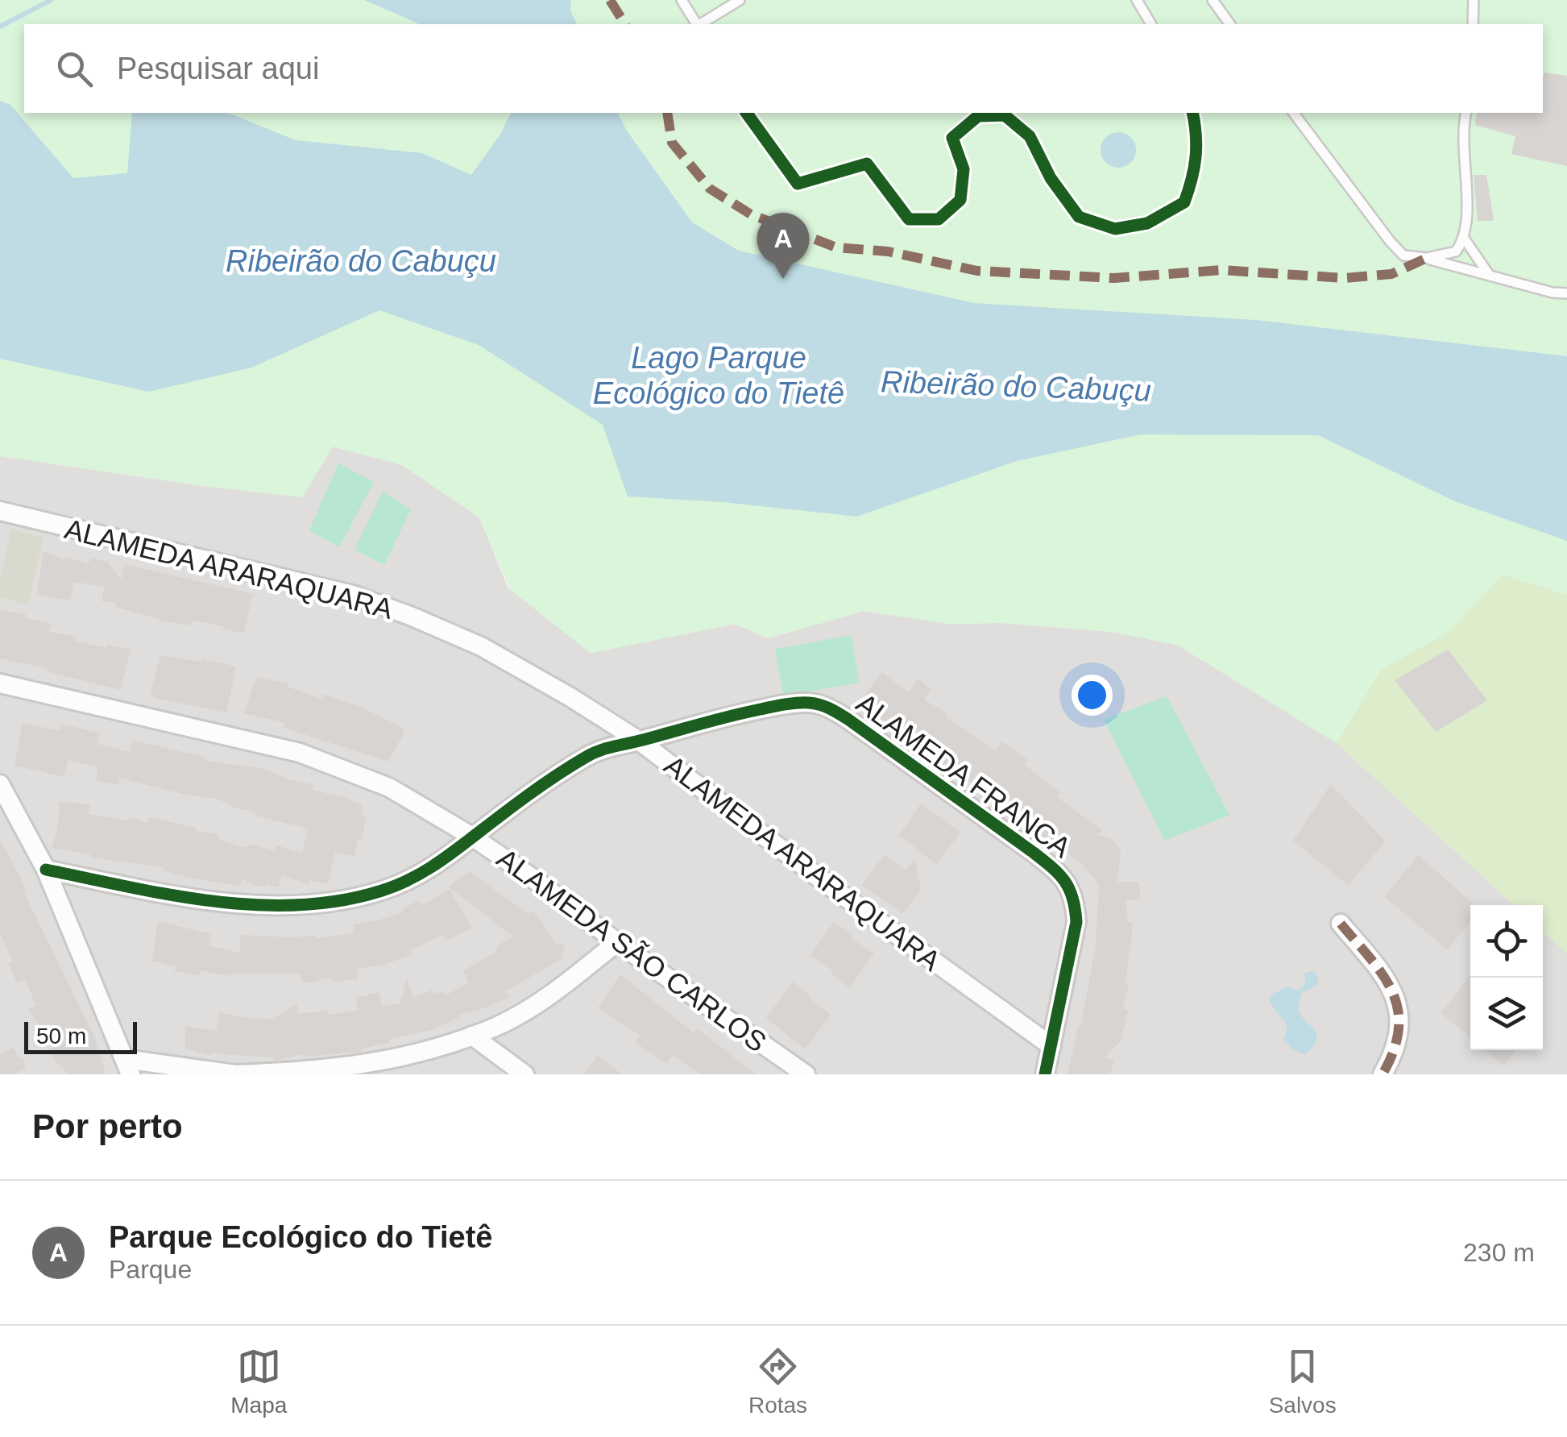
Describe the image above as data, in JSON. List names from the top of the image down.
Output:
{
  "streets": {
    "street": ["ALAMEDA ARARAQUARA", "ALAMEDA FRANCA", "ALAMEDA SÃO CARLOS"]
  },
  "crossings": [
    ["ALAMEDA ARARAQUARA", "ALAMEDA FRANCA"],
    ["ALAMEDA FRANCA", "ALAMEDA SÃO CARLOS"]
  ],
  "water": ["Ribeirão do Cabuçu", "Lago Parque Ecológico do Tietê"],
  "scale_bar": "50 m",
  "page": {
    "search": "Pesquisar aqui",
    "pins": "A",
    "scale": "50 m",
    "heading": "Por perto",
    "list": [
      {
        "mark": "A",
        "name": "Parque Ecológico do Tietê",
        "note": "Parque",
        "value": "230 m"
      }
    ],
    "nav": ["Mapa", "Rotas", "Salvos"]
  }
}
